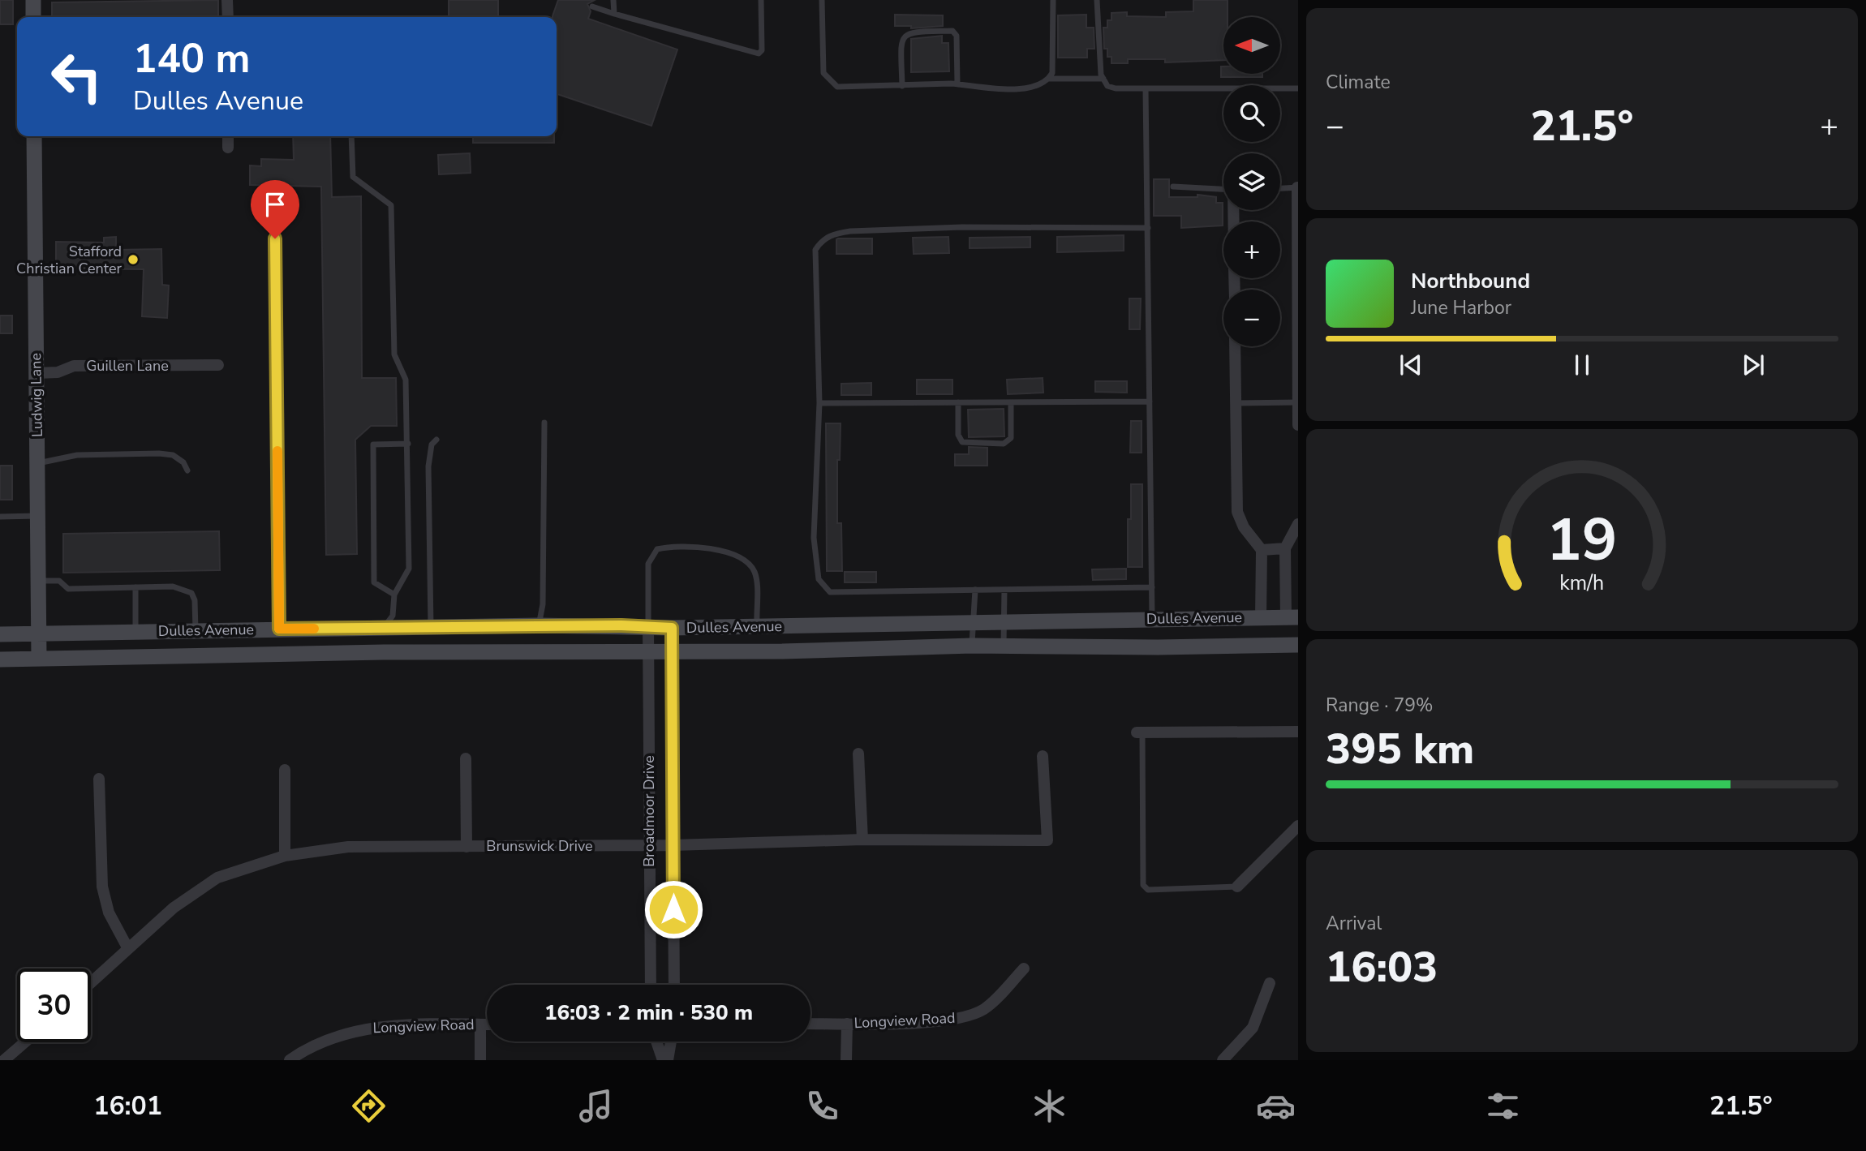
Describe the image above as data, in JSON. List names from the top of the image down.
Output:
{
  "streets": {
    "main road": ["Ludwig Lane", "Dulles Avenue"],
    "street": [
      "Guillen Lane",
      "Broadmoor Drive",
      "Brunswick Drive",
      "Longview Road"
    ]
  },
  "crossings": [
    ["Guillen Lane", "Ludwig Lane"],
    ["Ludwig Lane", "Dulles Avenue"],
    ["Dulles Avenue", "Broadmoor Drive"],
    ["Broadmoor Drive", "Brunswick Drive"]
  ],
  "places": ["Stafford Christian Center"],
  "north": "left",
  "page": {
    "tile": [
      "Climate",
      ["Range · 79%", "395 km"],
      ["Arrival", "16:03"]
    ],
    "map_buttons": ["+", "−"],
    "turn": ["140 m", "Dulles Avenue"],
    "heat": ["−", "21.5°", "+"],
    "song": ["Northbound", "June Harbor"],
    "limit": "30",
    "trip": "16:03 · 2 min · 530 m",
    "tabs": ["16:01", "21.5°"],
    "gauge": ["19", "km/h"]
  }
}
